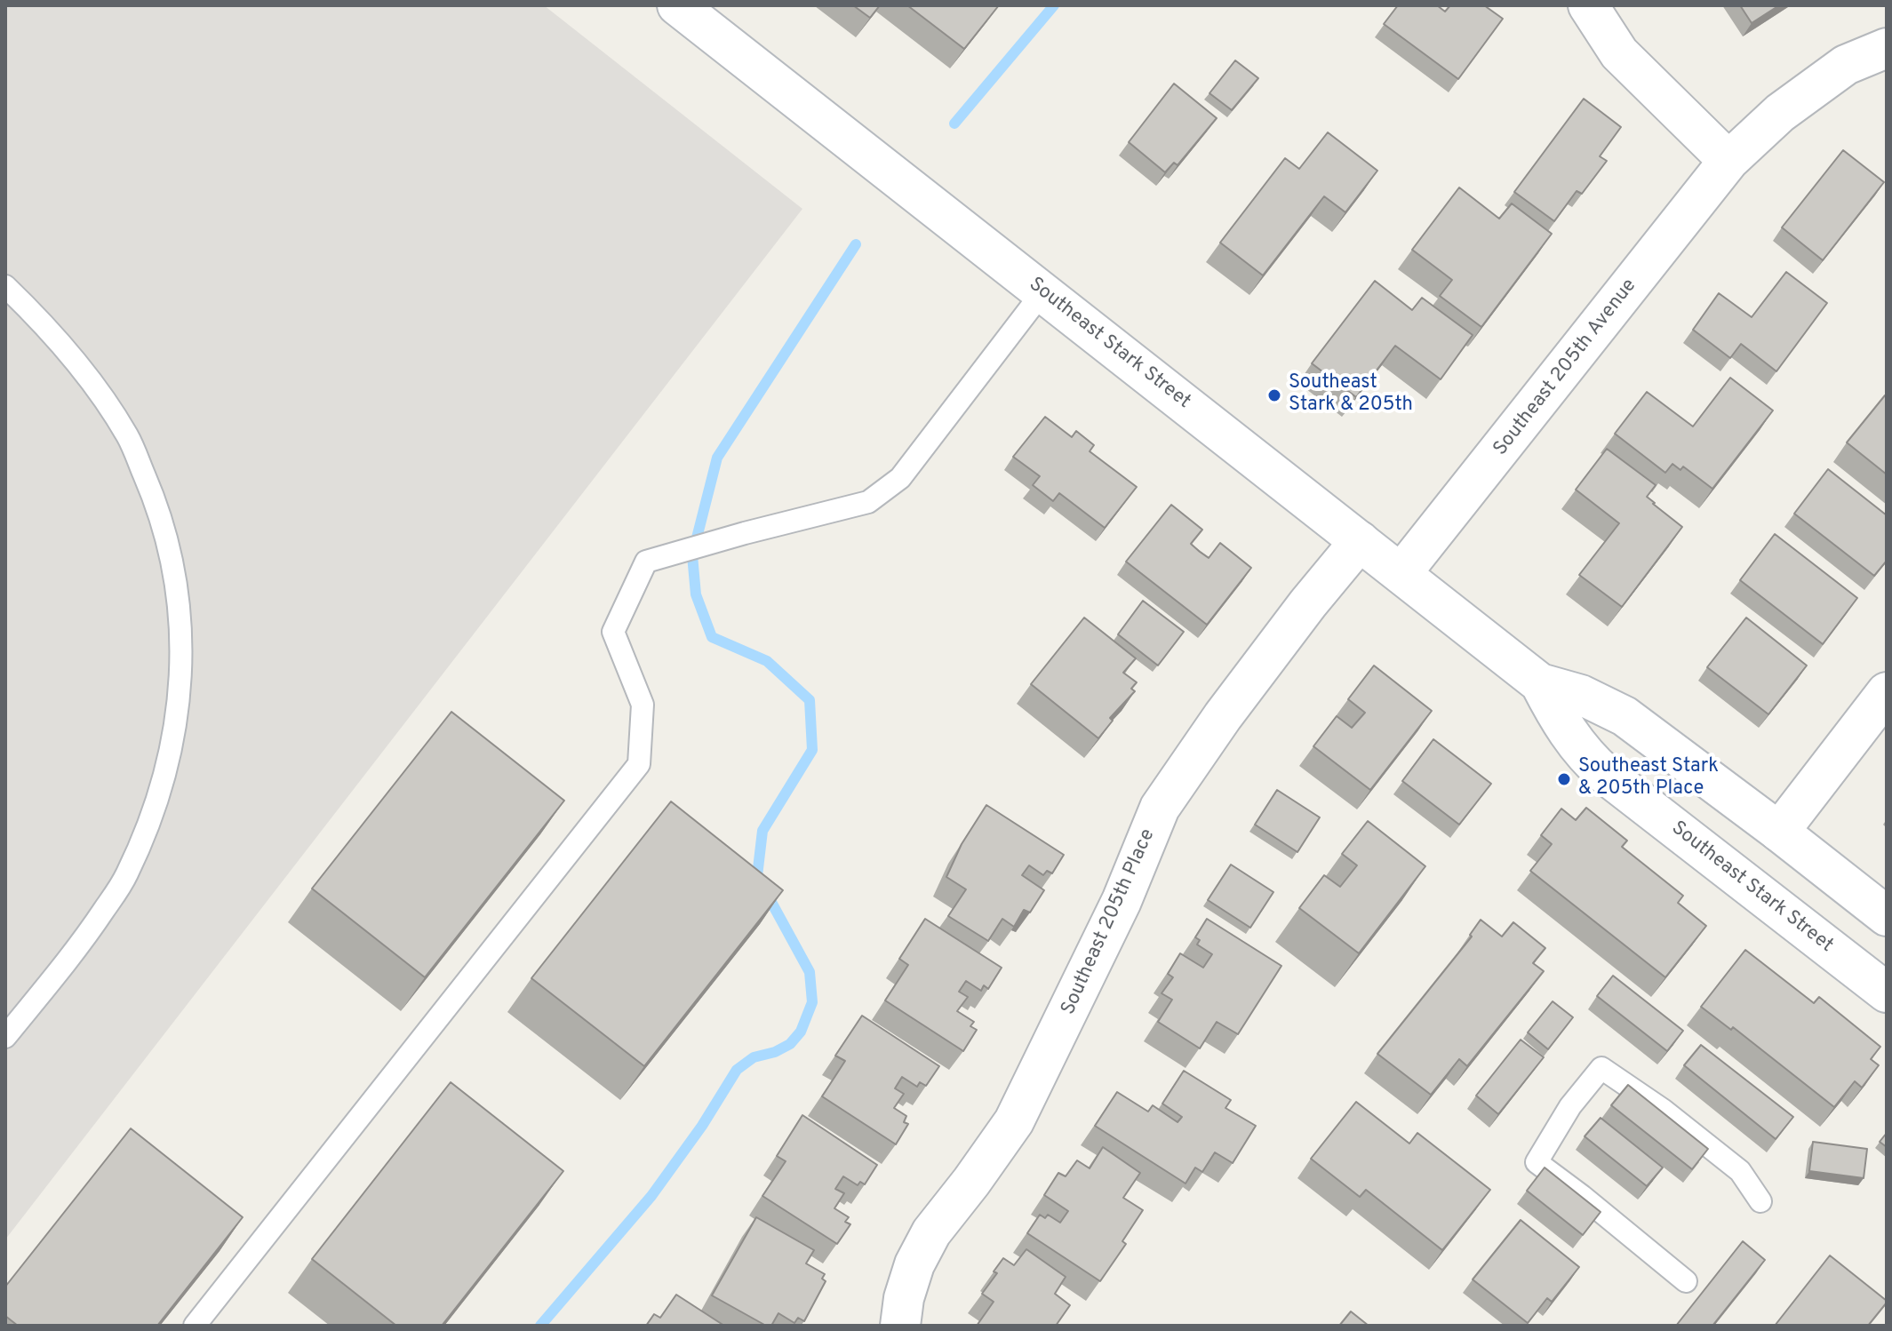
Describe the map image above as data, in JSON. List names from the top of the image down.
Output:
{
  "streets": {
    "street": ["Southeast Stark Street", "Southeast 205th Avenue", "Southeast 205th Place"]
  },
  "crossings": [
    ["Southeast Stark Street", "Southeast 205th Avenue"],
    ["Southeast Stark Street", "Southeast 205th Place"]
  ],
  "places": ["Southeast Stark & 205th", "Southeast Stark & 205th Place"]
}
